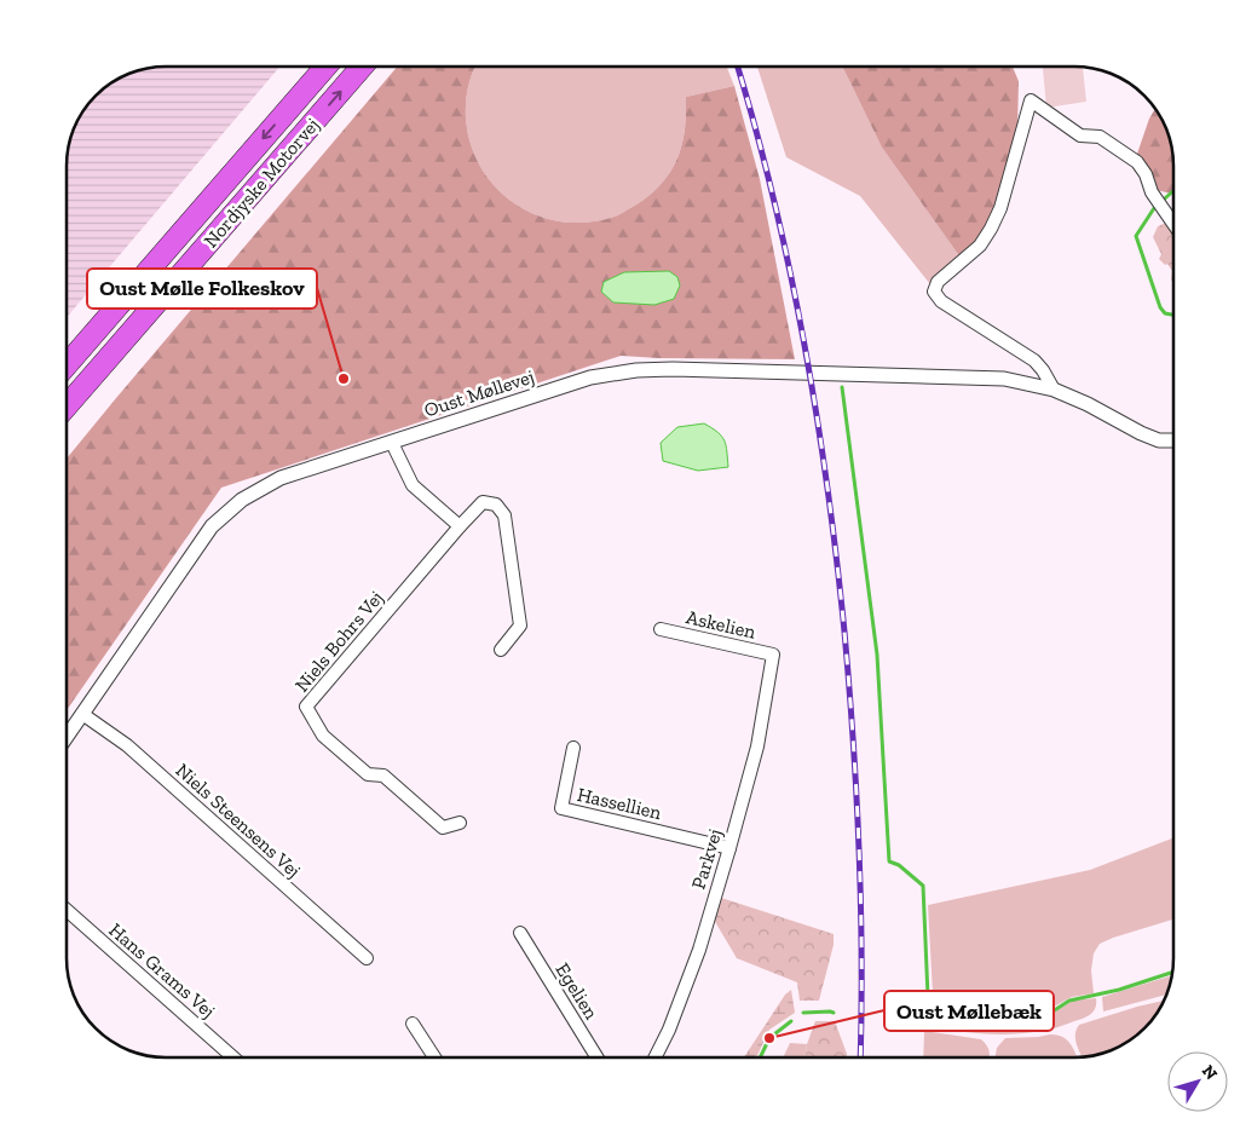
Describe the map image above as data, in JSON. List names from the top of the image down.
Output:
{
  "streets": {
    "highway": ["Nordjyske Motorvej"],
    "street": [
      "Oust Møllevej",
      "Askelien",
      "Niels Bohrs Vej",
      "Hassellien",
      "Niels Steensens Vej",
      "Parkvej",
      "Hans Grams Vej",
      "Egelien"
    ]
  },
  "crossings": [
    ["Oust Møllevej", "Niels Steensens Vej"],
    ["Askelien", "Parkvej"],
    ["Hassellien", "Parkvej"]
  ],
  "places": ["Oust Mølle Folkeskov", "Oust Møllebæk"],
  "north": "top right"
}
